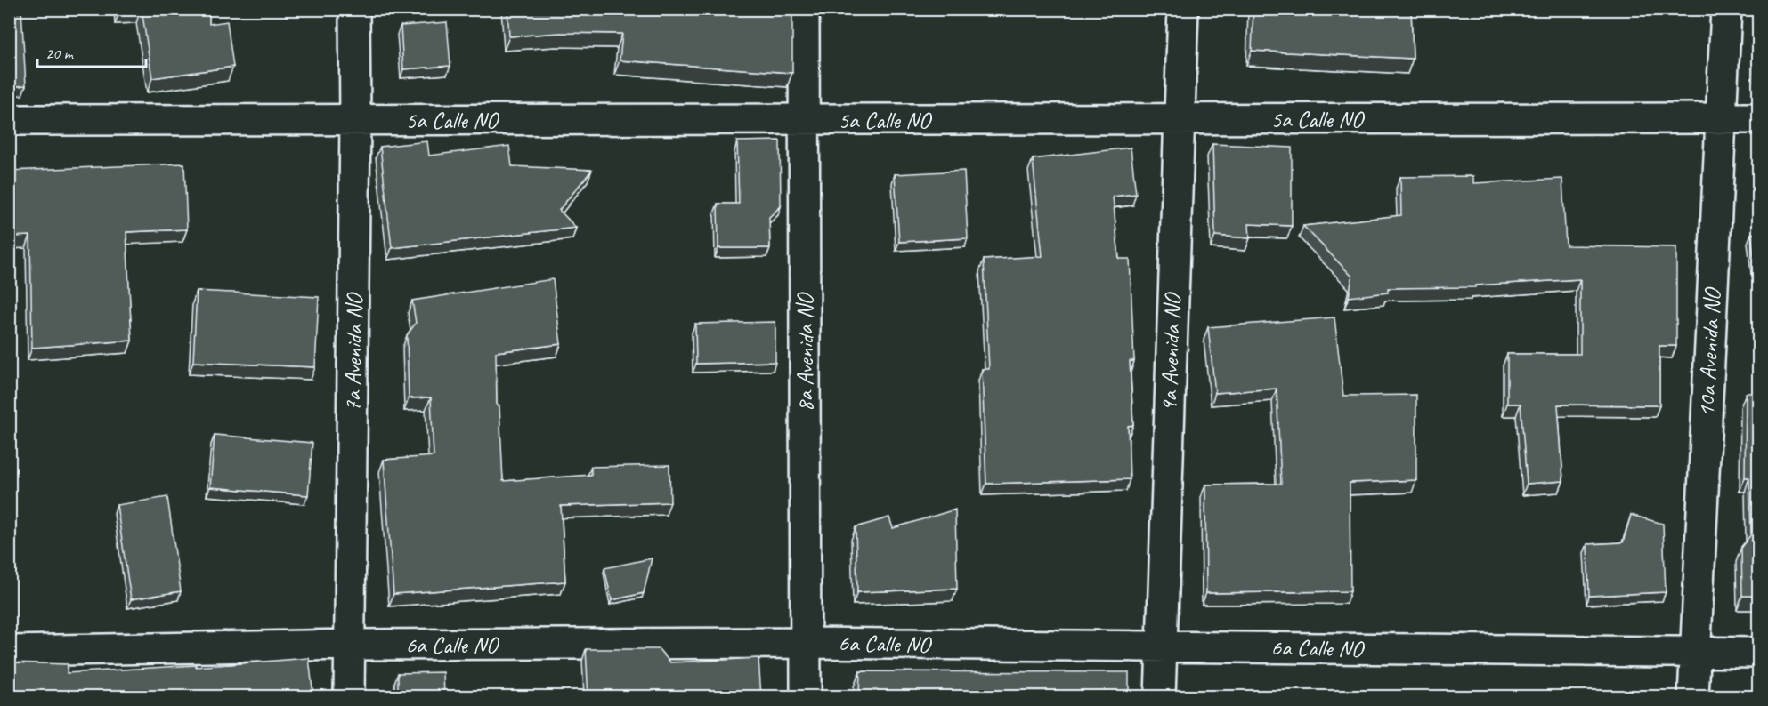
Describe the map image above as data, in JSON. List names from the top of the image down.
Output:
{
  "streets": {
    "street": [
      "5a Calle NO",
      "7a Avenida NO",
      "8a Avenida NO",
      "9a Avenida NO",
      "10a Avenida NO",
      "6a Calle NO"
    ]
  },
  "crossings": [
    ["5a Calle NO", "7a Avenida NO"],
    ["5a Calle NO", "8a Avenida NO"],
    ["5a Calle NO", "9a Avenida NO"],
    ["5a Calle NO", "10a Avenida NO"],
    ["7a Avenida NO", "6a Calle NO"],
    ["8a Avenida NO", "6a Calle NO"],
    ["9a Avenida NO", "6a Calle NO"],
    ["10a Avenida NO", "6a Calle NO"]
  ],
  "scale_bar": "20 m"
}
